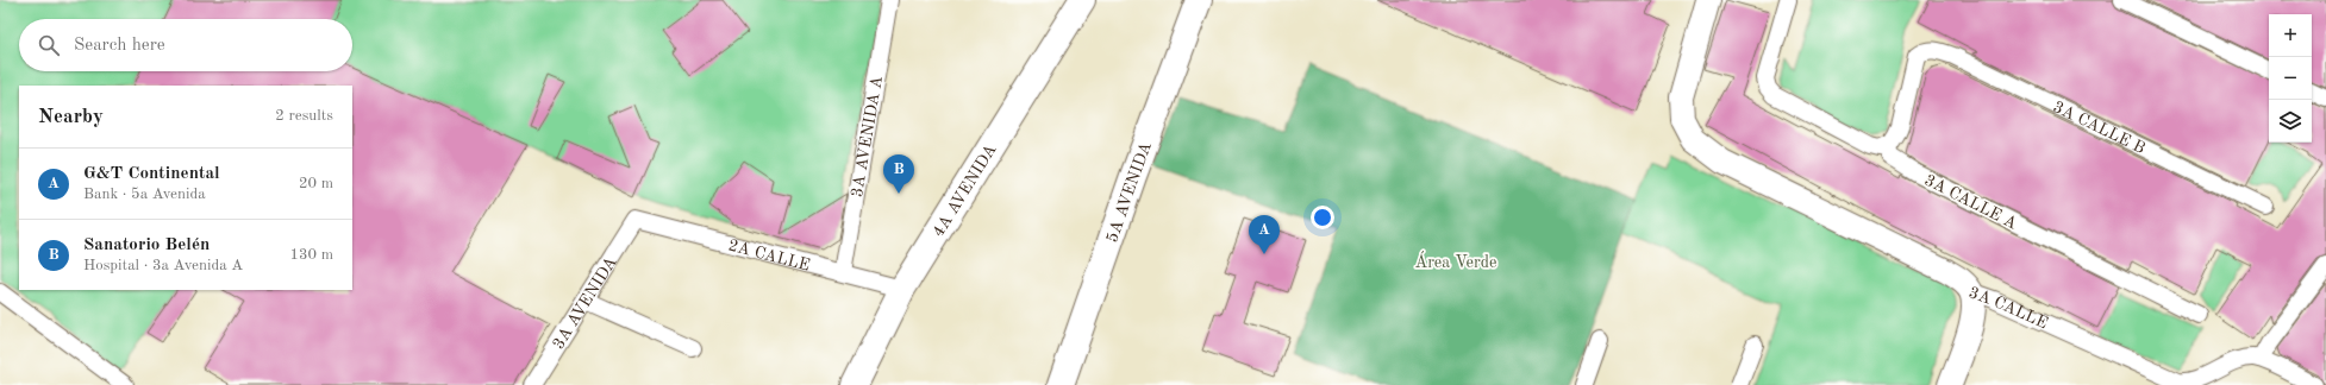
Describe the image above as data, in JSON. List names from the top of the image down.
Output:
{
  "streets": {
    "main road": ["4A AVENIDA", "5A AVENIDA", "3A CALLE"],
    "street": [
      "3A CALLE B",
      "3A AVENIDA A",
      "3A CALLE A",
      "2A CALLE",
      "3A AVENIDA"
    ]
  },
  "crossings": [
    ["3A CALLE B", "3A CALLE A"],
    ["3A AVENIDA A", "2A CALLE"],
    ["4A AVENIDA", "2A CALLE"],
    ["2A CALLE", "3A AVENIDA"]
  ],
  "parks": ["Área Verde"],
  "page": {
    "map_buttons": ["+", "−"],
    "search": "Search here",
    "heading": ["Nearby", "2 results"],
    "list": [
      {
        "mark": "A",
        "name": "G&T Continental",
        "note": "Bank · 5a Avenida",
        "value": "20 m"
      },
      {
        "mark": "B",
        "name": "Sanatorio Belén",
        "note": "Hospital · 3a Avenida A",
        "value": "130 m"
      }
    ],
    "pins": ["B", "A"]
  }
}
